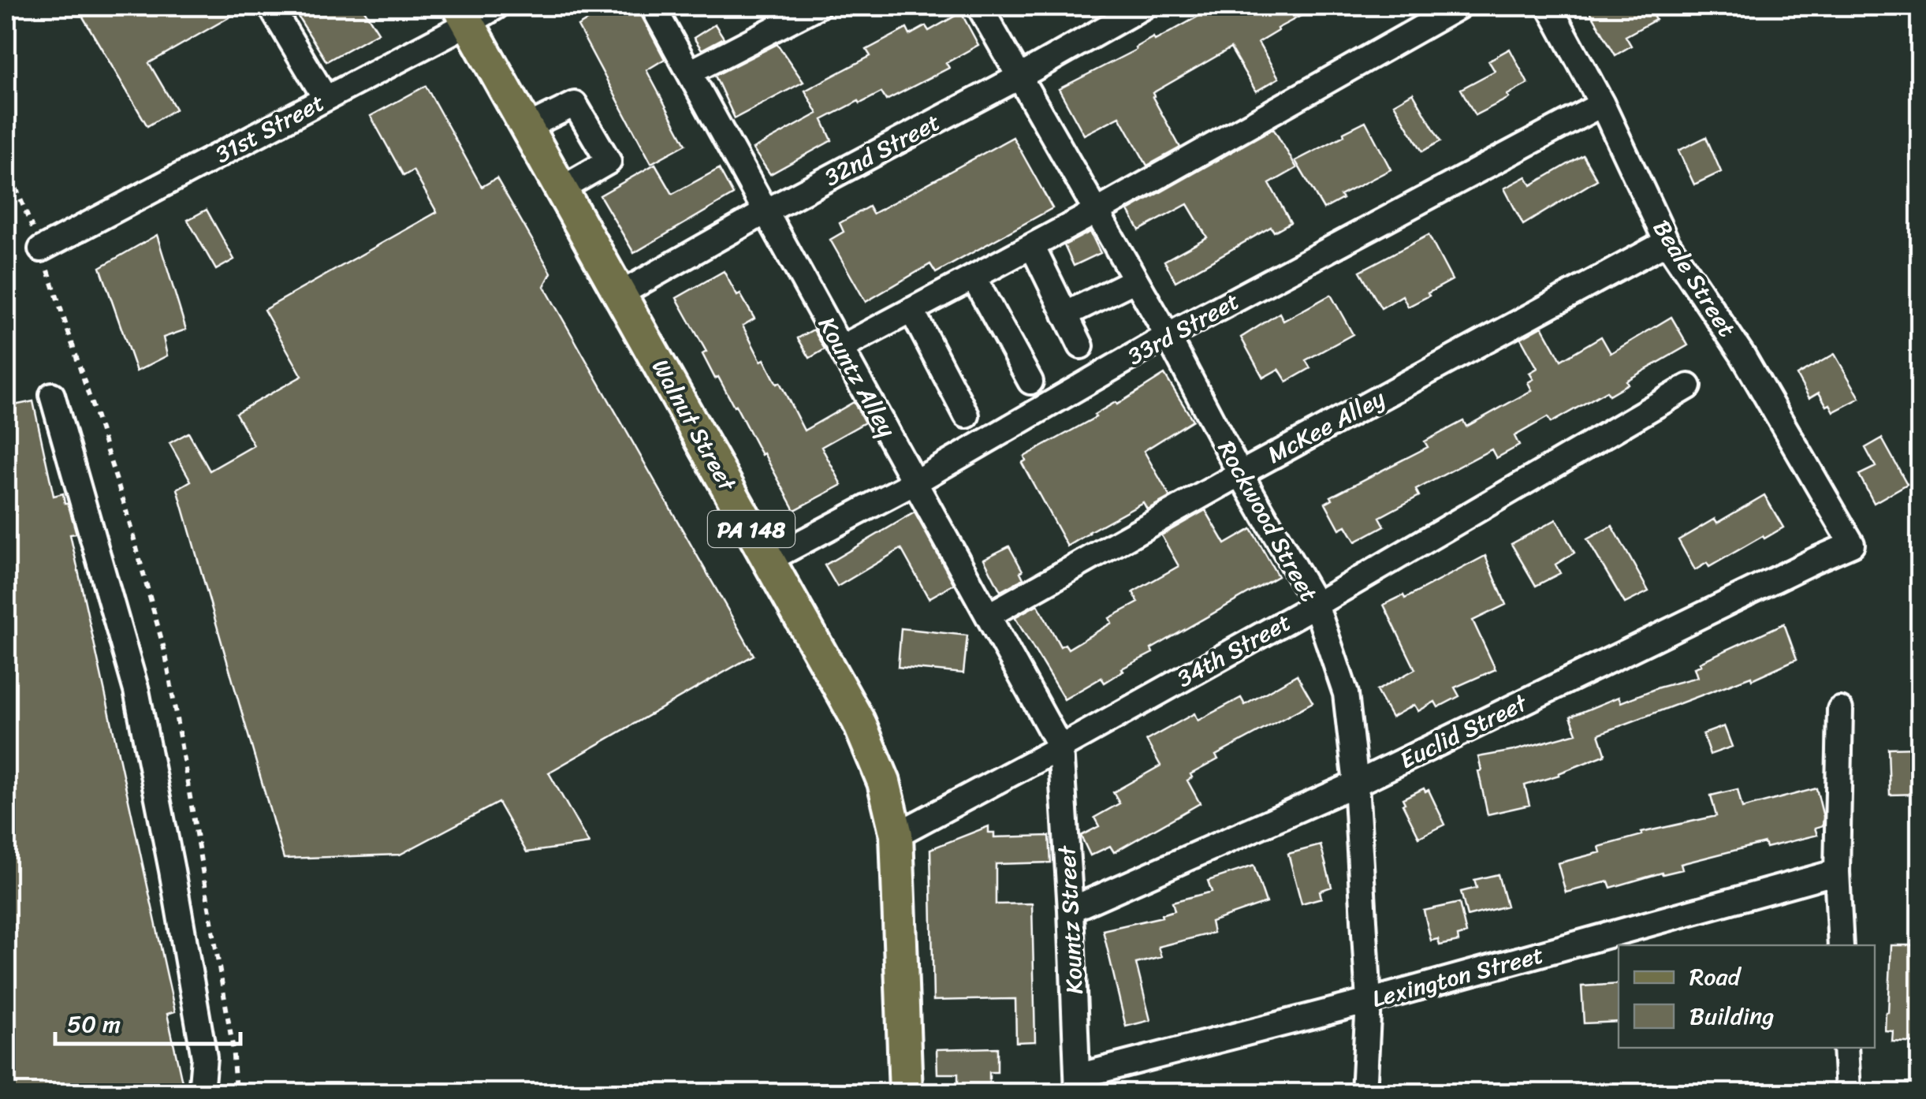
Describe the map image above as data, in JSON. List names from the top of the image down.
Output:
{
  "streets": {
    "main road": ["Walnut Street", "PA 148"],
    "street": [
      "31st Street",
      "32nd Street",
      "Beale Street",
      "33rd Street",
      "Kountz Alley",
      "McKee Alley",
      "Rockwood Street",
      "34th Street",
      "Euclid Street",
      "Kountz Street",
      "Lexington Street"
    ]
  },
  "crossings": [
    ["31st Street", "Walnut Street"],
    ["32nd Street", "Kountz Alley"],
    ["32nd Street", "Walnut Street"],
    ["32nd Street", "Rockwood Street"],
    ["Beale Street", "33rd Street"],
    ["Beale Street", "McKee Alley"],
    ["Beale Street", "Euclid Street"],
    ["33rd Street", "Kountz Alley"],
    ["33rd Street", "Walnut Street"],
    ["33rd Street", "Rockwood Street"],
    ["Kountz Alley", "McKee Alley"],
    ["Kountz Alley", "34th Street"],
    ["Kountz Alley", "Kountz Street"],
    ["Walnut Street", "34th Street"],
    ["McKee Alley", "Rockwood Street"],
    ["Rockwood Street", "34th Street"],
    ["Rockwood Street", "Euclid Street"],
    ["Rockwood Street", "Lexington Street"],
    ["34th Street", "Kountz Street"],
    ["Euclid Street", "Kountz Street"],
    ["Kountz Street", "Lexington Street"]
  ],
  "legend": ["Road", "Building"],
  "scale_bar": "50 m"
}
